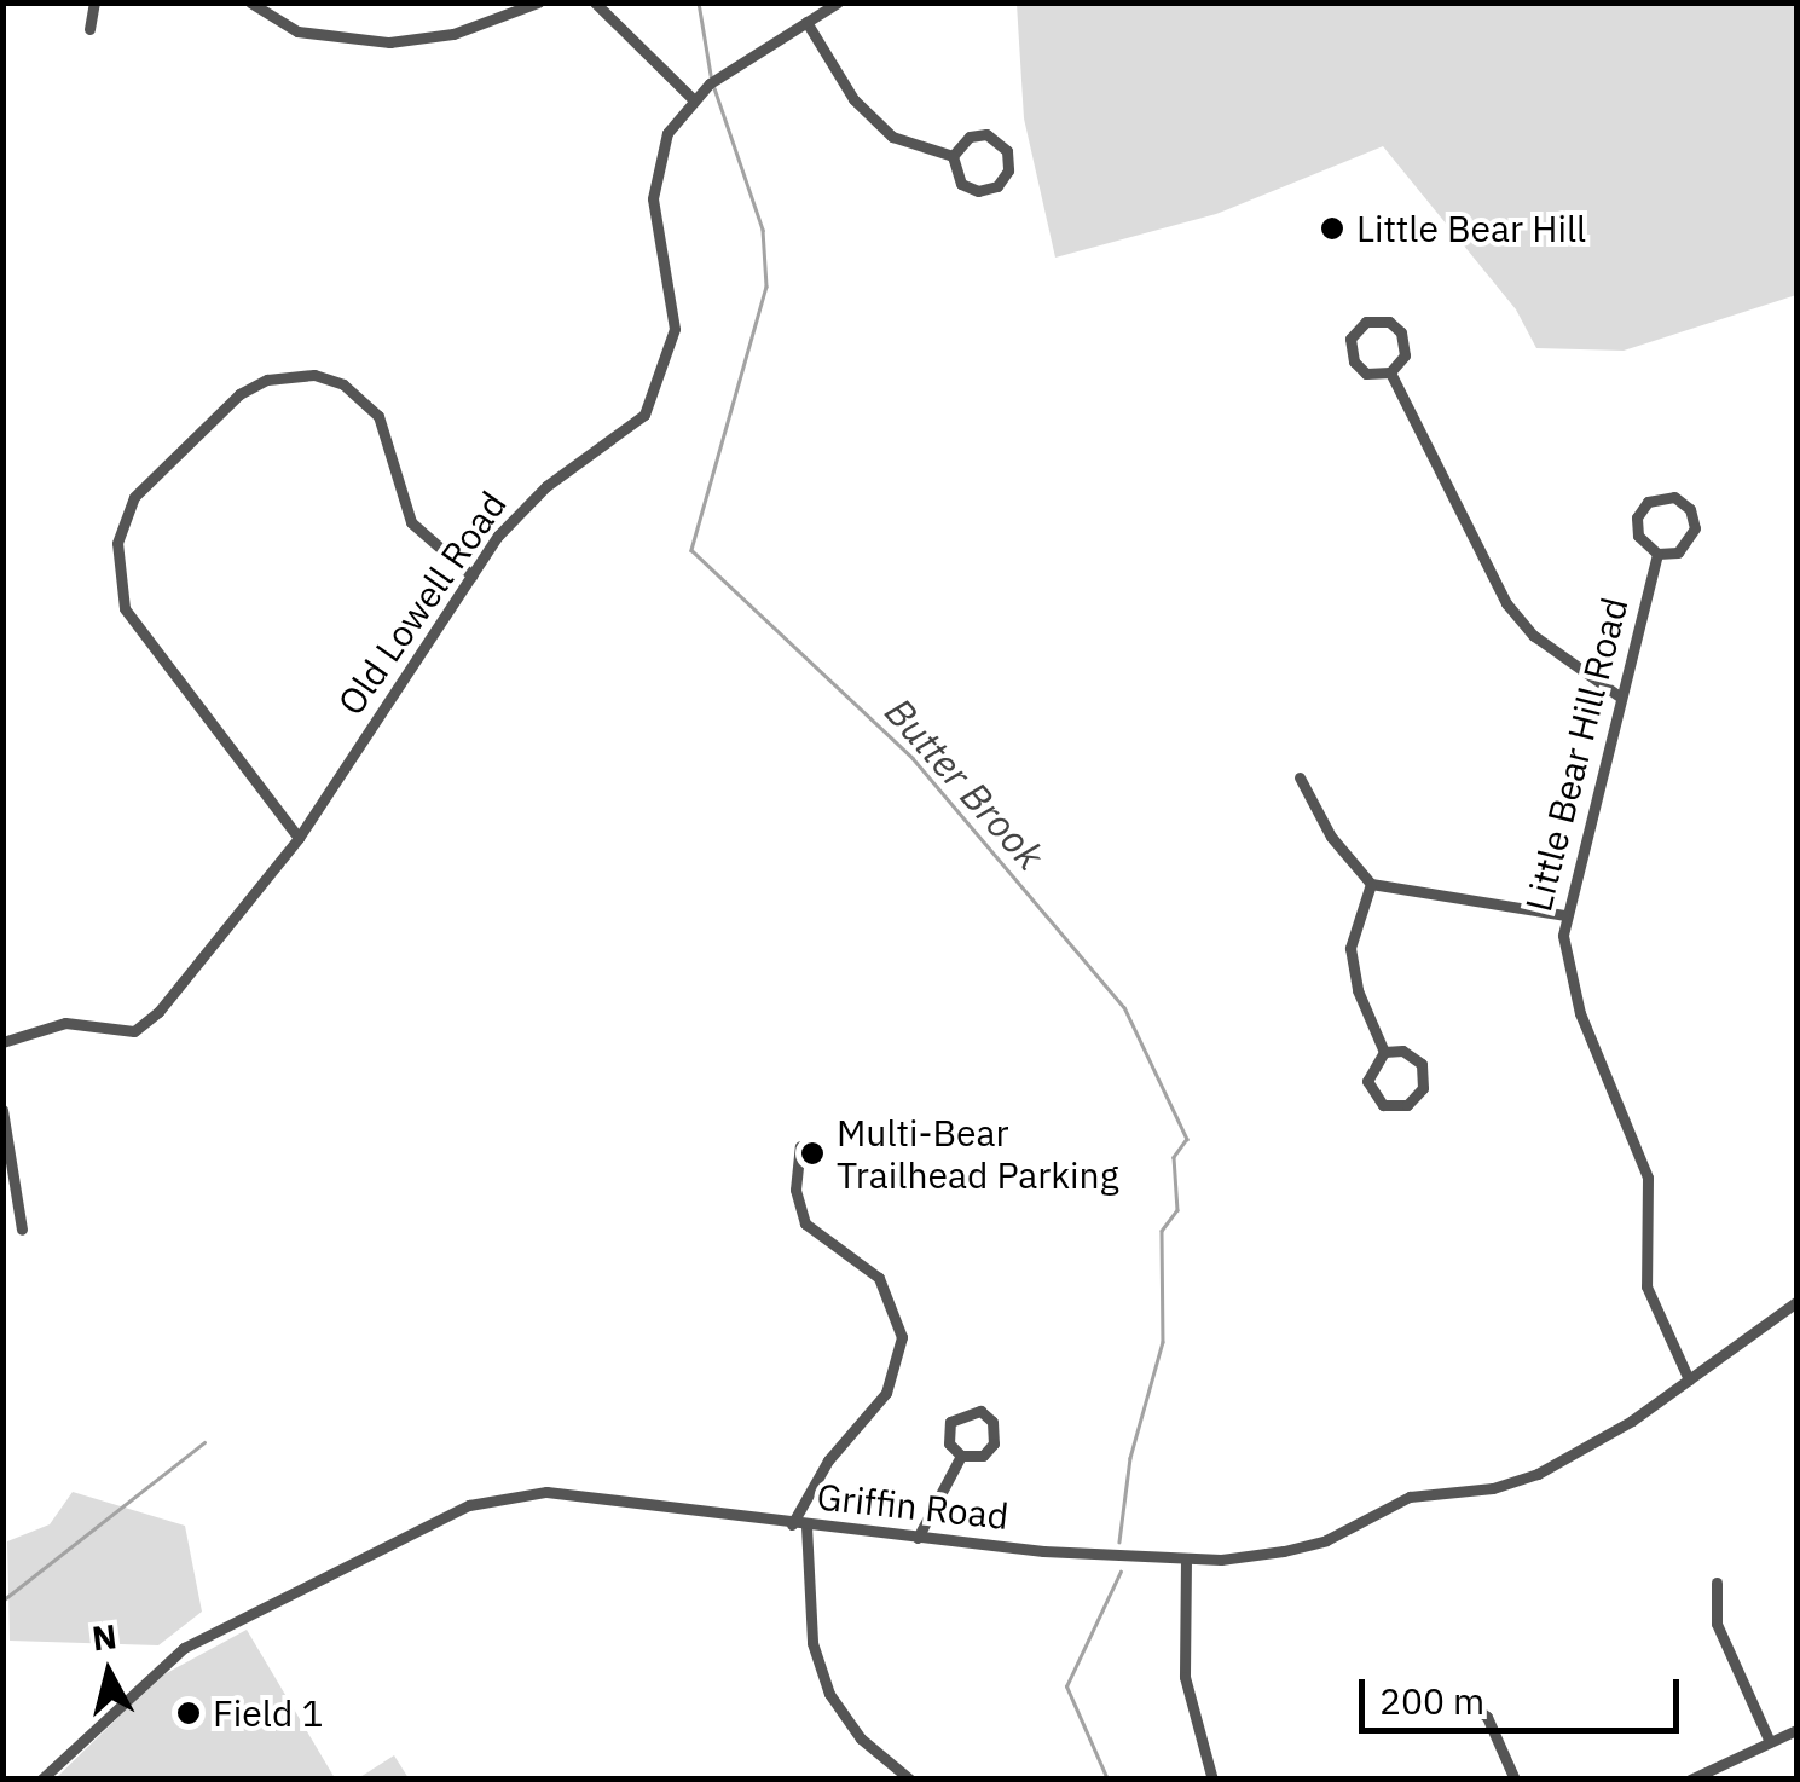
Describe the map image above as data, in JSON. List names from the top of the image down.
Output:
{
  "streets": {
    "street": ["Old Lowell Road", "Little Bear Hill Road", "Griffin Road"]
  },
  "crossings": [
    ["Little Bear Hill Road", "Griffin Road"]
  ],
  "water": ["Butter Brook"],
  "places": ["Little Bear Hill", "Multi-Bear Trailhead Parking", "Field 1"],
  "scale_bar": "200 m",
  "north": "top"
}
